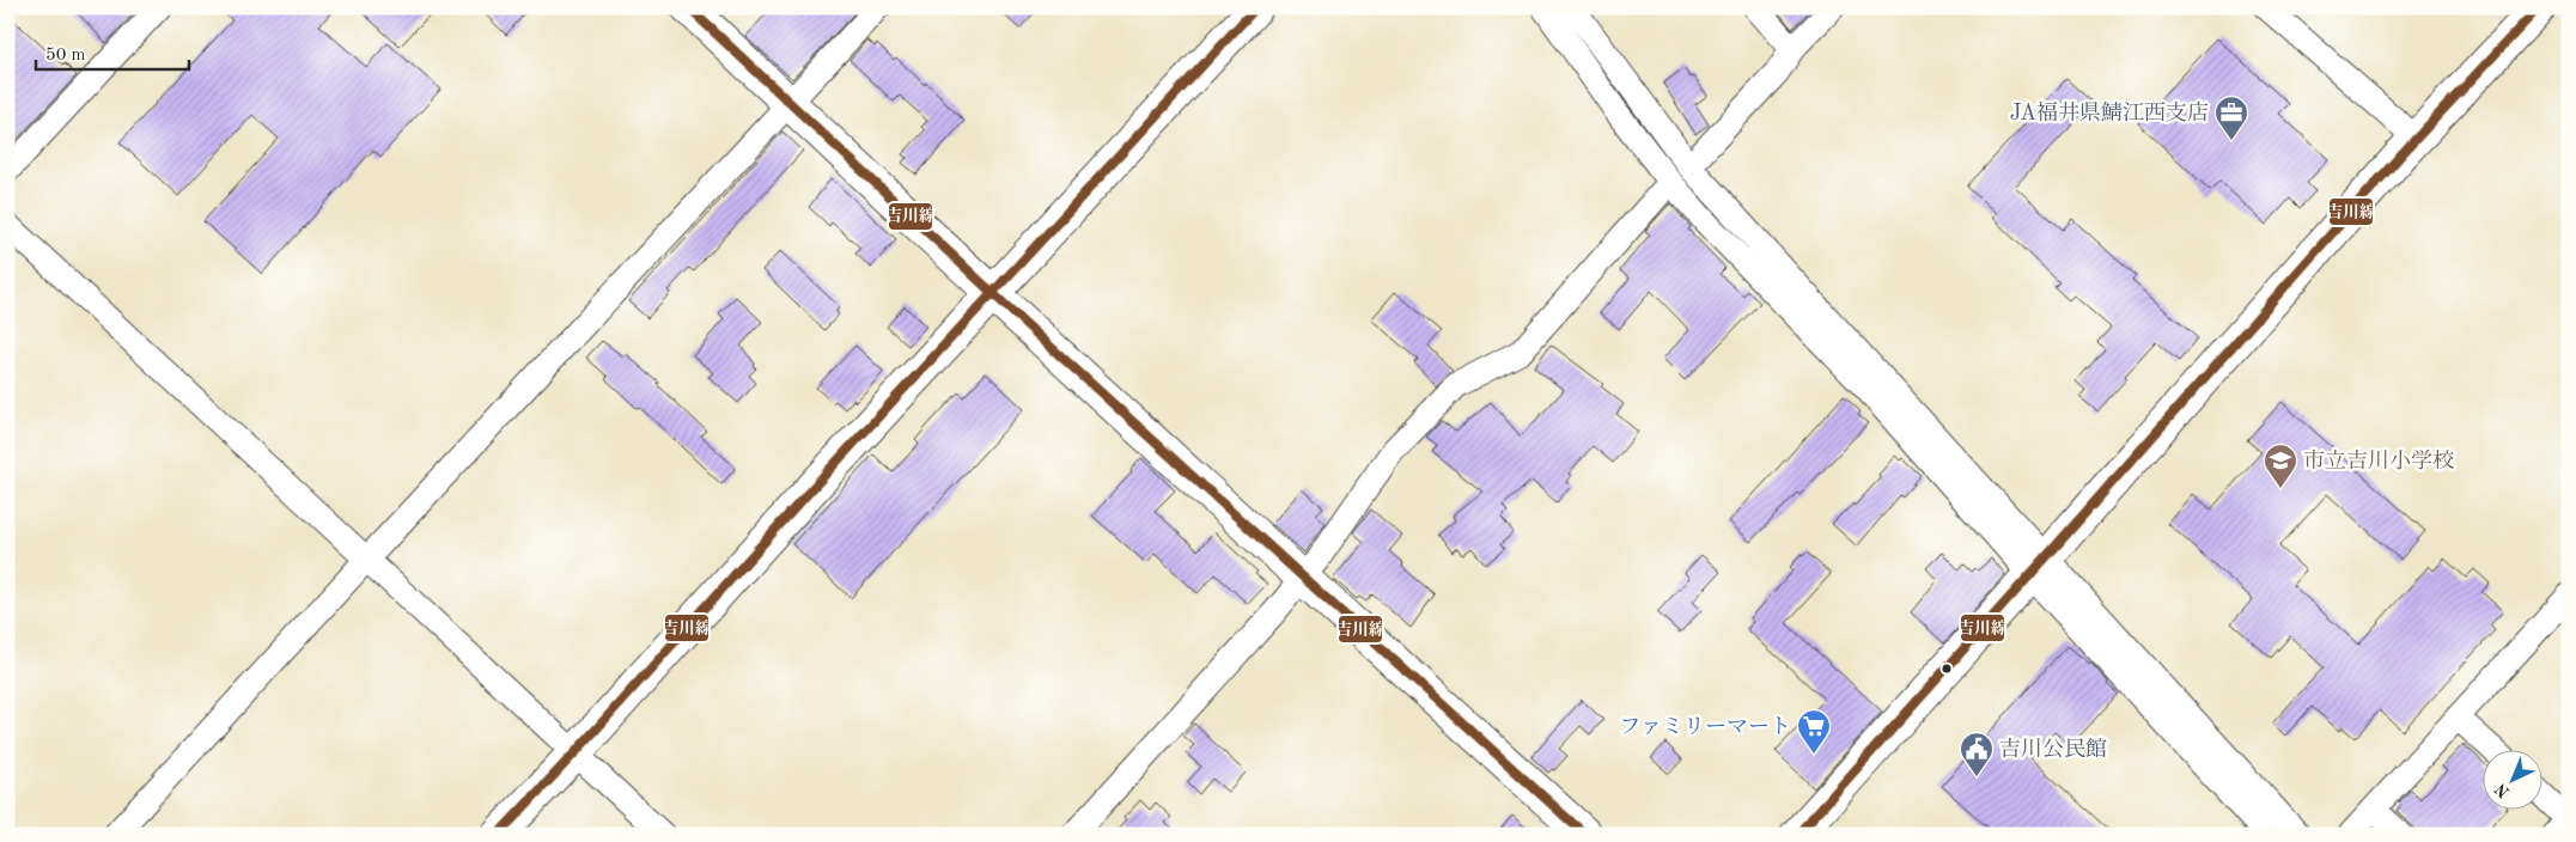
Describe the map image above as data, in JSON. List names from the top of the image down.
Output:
{
  "places": {
    "office": ["JA福井県鯖江西支店"],
    "school or university": ["市立吉川小学校"],
    "supermarket": ["ファミリーマート"],
    "public building": ["吉川公民館"]
  },
  "lines": ["transit line 吉川線"],
  "scale_bar": "50 m",
  "north": "bottom left"
}
